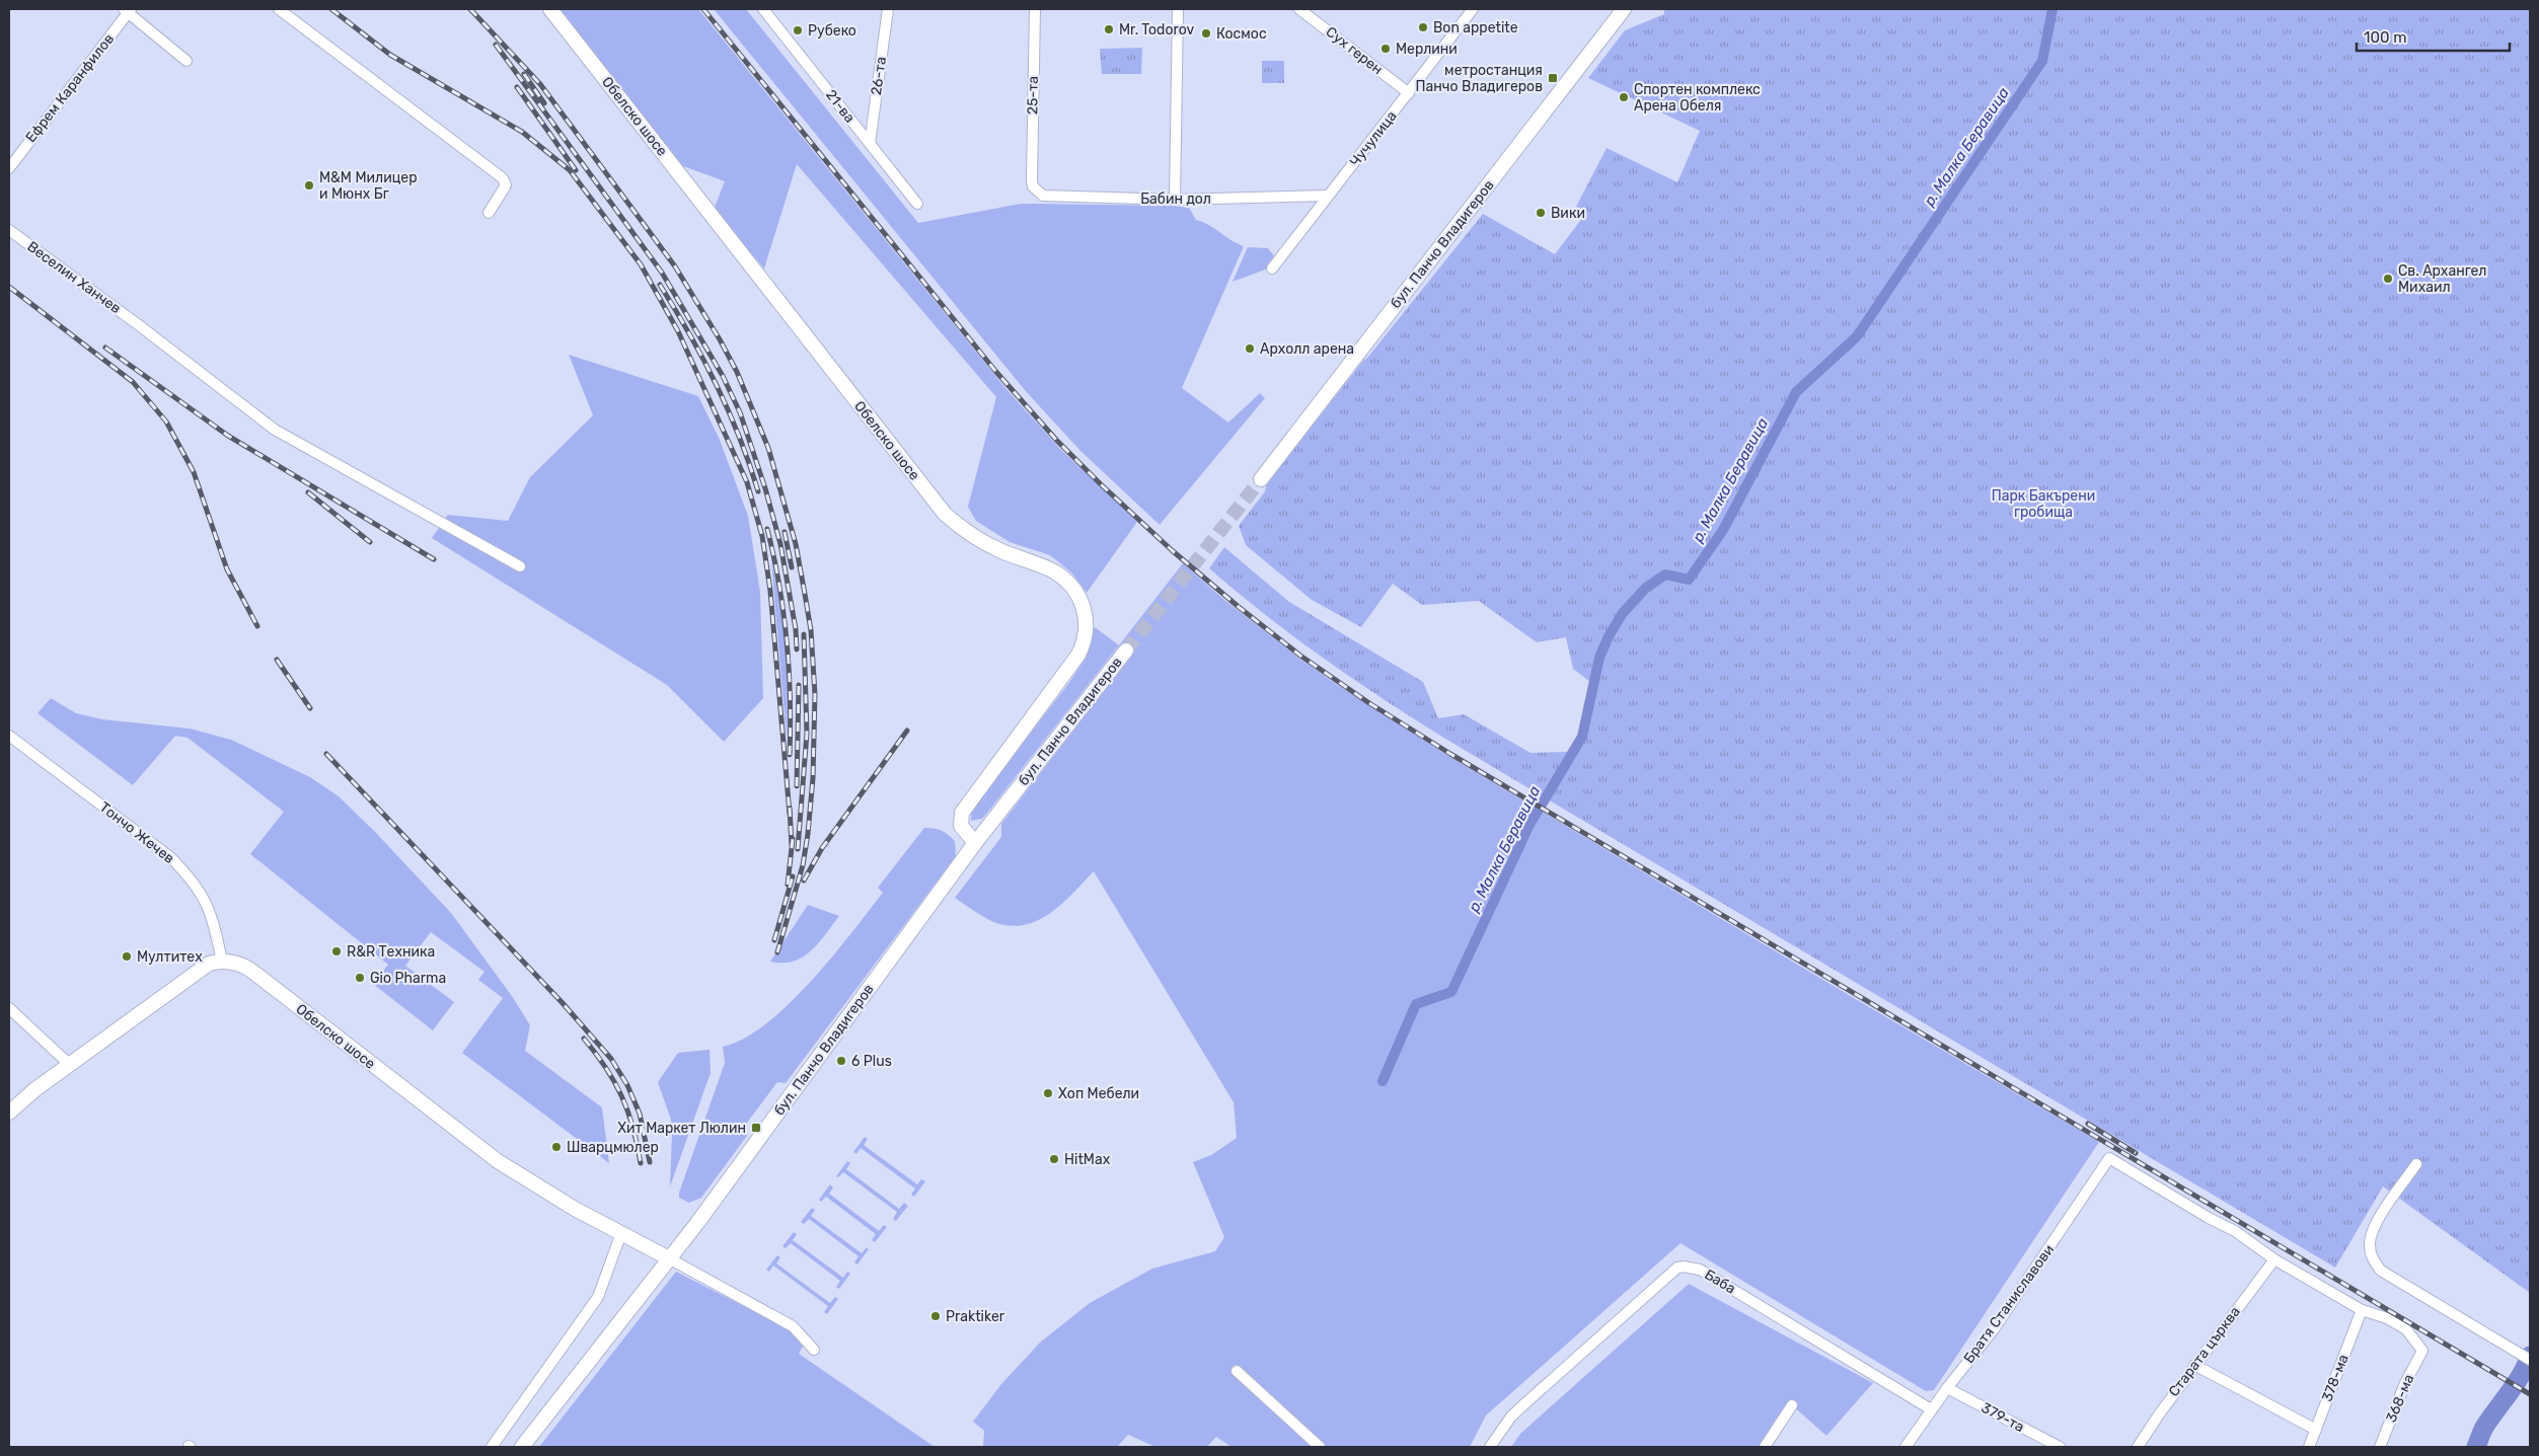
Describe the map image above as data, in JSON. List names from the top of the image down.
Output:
{
  "streets": {
    "street": [
      "Сух герен",
      "26-та",
      "Ефрем Каранфилов",
      "25-та",
      "21-ва",
      "Обелско шосе",
      "Чучулица",
      "Бабин дол",
      "бул. Панчо Владигеров",
      "Веселин Ханчев",
      "Тончо Жечев",
      "Баба",
      "Братя Станиславови",
      "Старата църква",
      "378-ма",
      "368-ма",
      "379-та"
    ]
  },
  "crossings": [
    ["Сух герен", "Чучулица"],
    ["26-та", "21-ва"],
    ["25-та", "Бабин дол"],
    ["Обелско шосе", "бул. Панчо Владигеров"],
    ["Обелско шосе", "Тончо Жечев"],
    ["Чучулица", "Бабин дол"],
    ["Баба", "Братя Станиславови"],
    ["Братя Станиславови", "Старата църква"],
    ["Братя Станиславови", "379-та"],
    ["378-ма", "368-ма"]
  ],
  "water": ["р. Малка Беравица"],
  "parks": ["Парк Бакърени гробища"],
  "places": {
    "other": [
      "Bon appetite",
      "Mr. Todorov",
      "Рубеко",
      "Космос",
      "Мерлини",
      "Спортен комплекс Арена Обеля",
      "М&M Mилицер и Мюнх Бг",
      "Вики",
      "Св. Архангел Михаил",
      "Архолл арена",
      "R&R Техника",
      "Мултитех",
      "Gio Pharma",
      "6 Plus",
      "Хоп Мебели",
      "Шварцмюлер",
      "HitMax",
      "Praktiker"
    ],
    "transit": ["метростанция Панчо Владигеров", "Хит Маркет Люлин"]
  },
  "scale_bar": "100 m"
}
